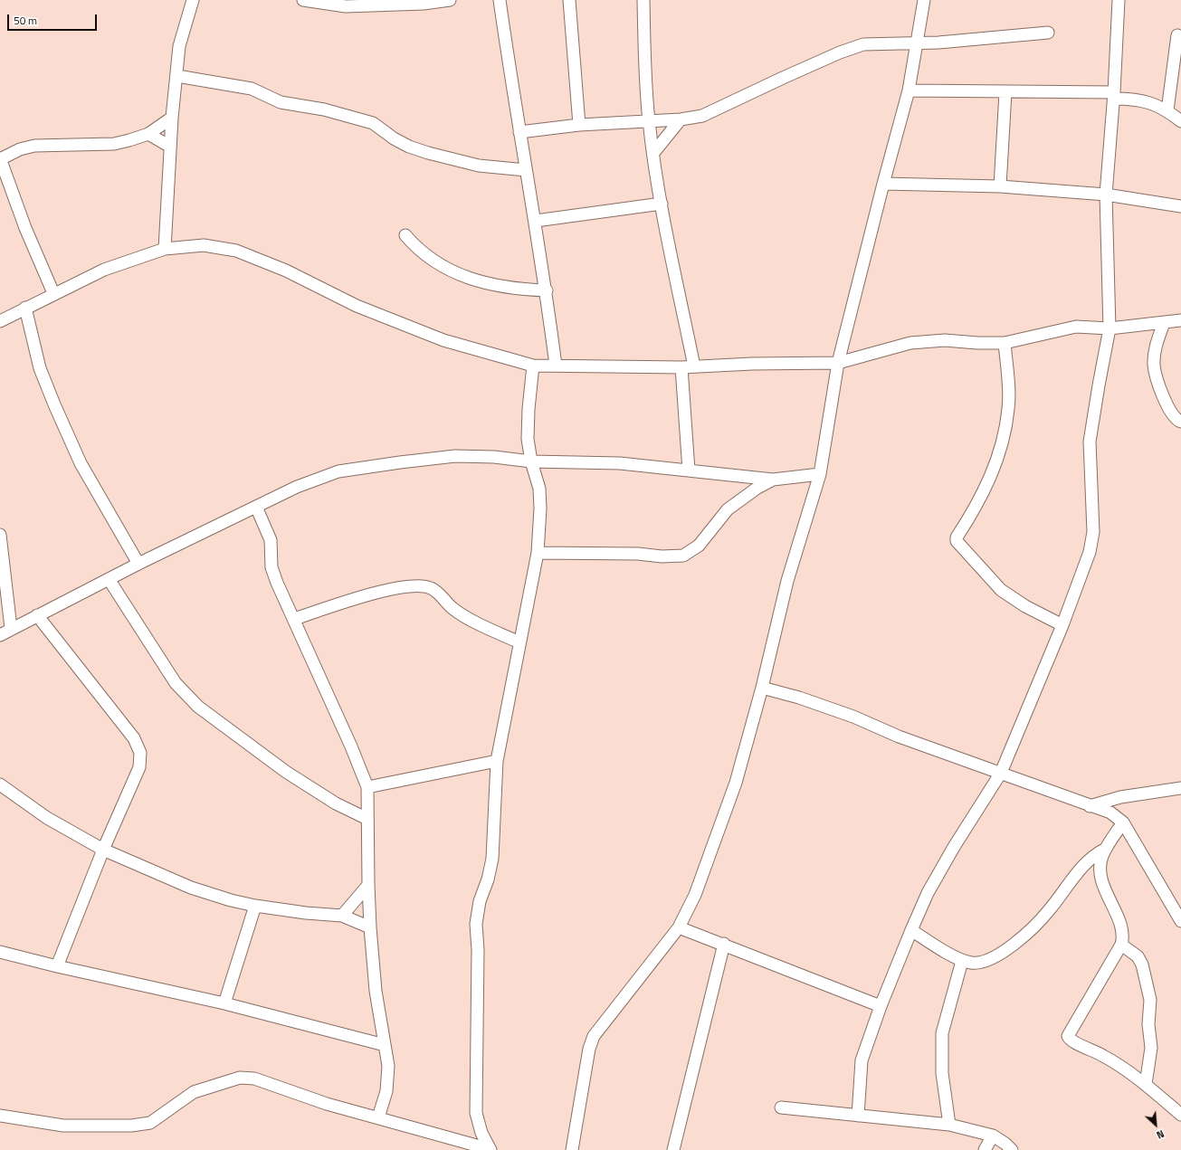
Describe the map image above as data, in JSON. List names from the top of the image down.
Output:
{
  "scale_bar": "50 m",
  "north": "bottom right"
}
